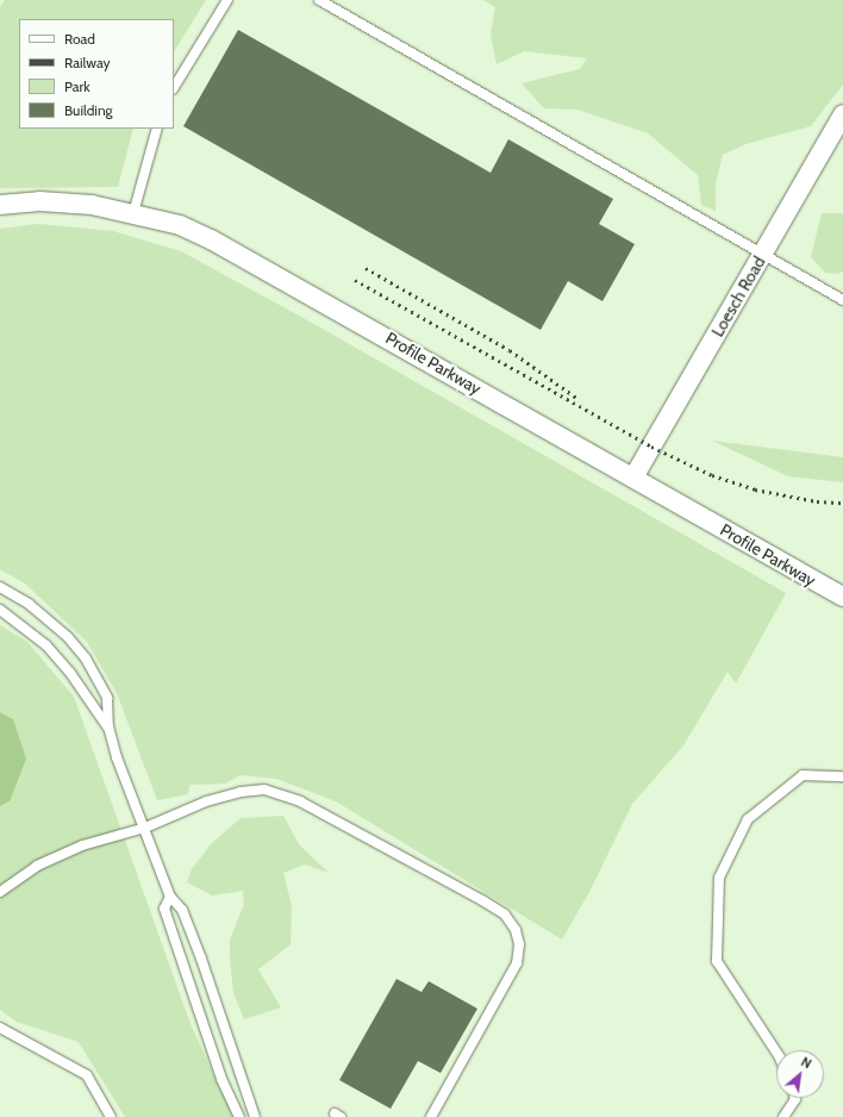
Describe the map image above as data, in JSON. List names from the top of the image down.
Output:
{
  "streets": {
    "street": ["Loesch Road", "Profile Parkway"]
  },
  "crossings": [
    ["Loesch Road", "Profile Parkway"]
  ],
  "legend": [
    "Road",
    "Railway",
    "Park",
    "Building"
  ],
  "north": "top right"
}
